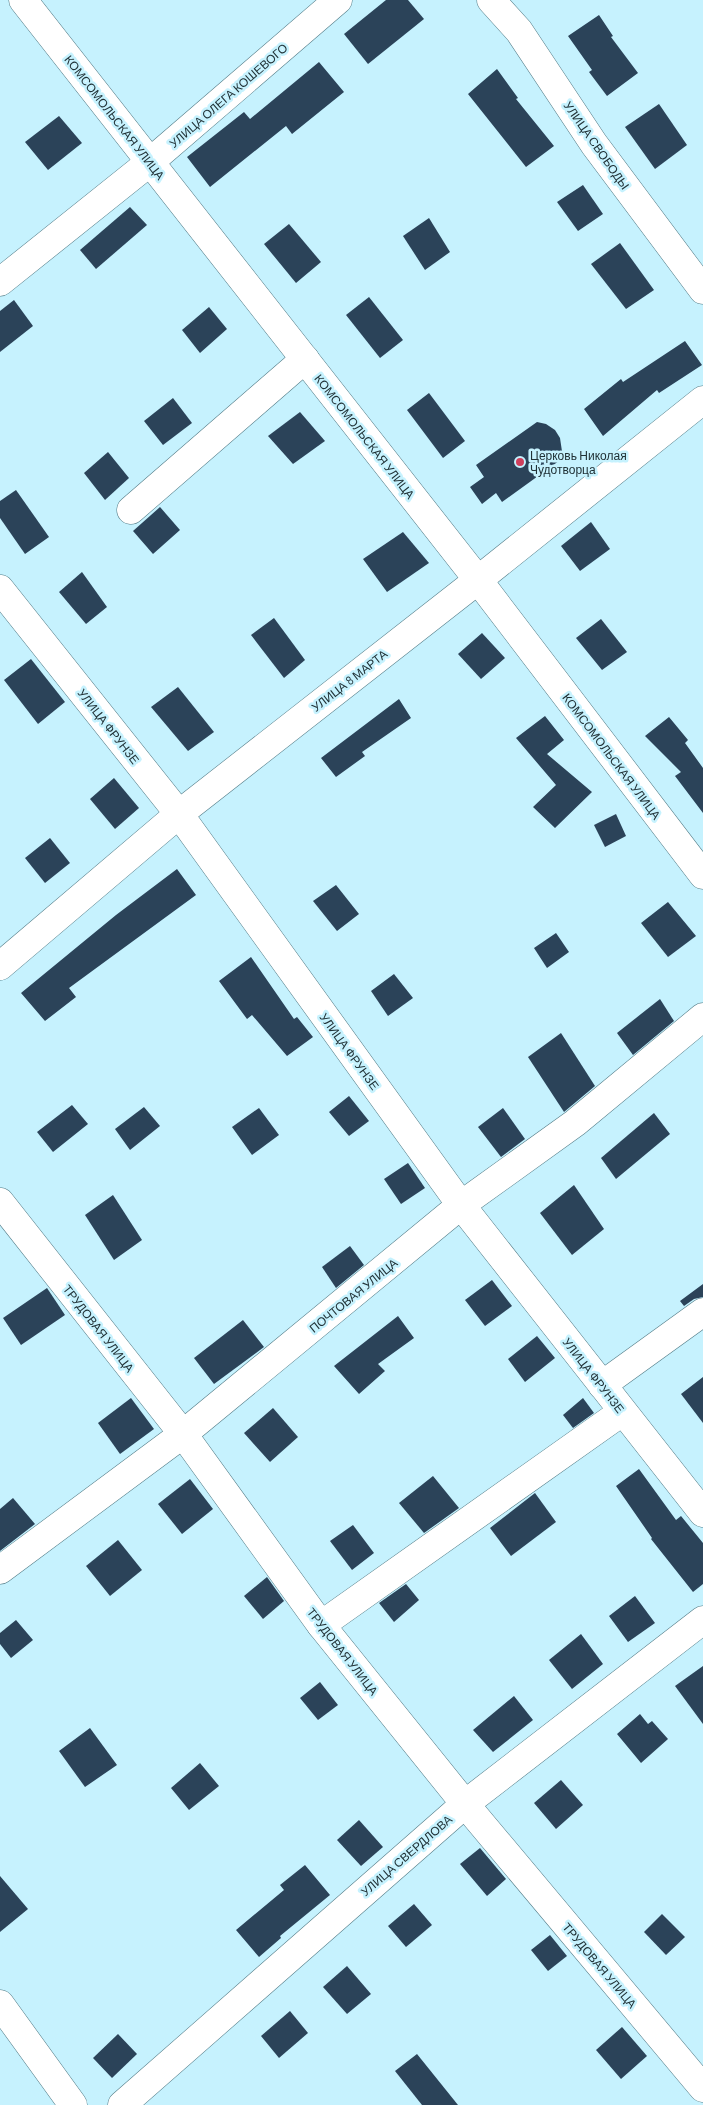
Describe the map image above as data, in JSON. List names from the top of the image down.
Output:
{
  "streets": {
    "street": [
      "УЛИЦА ОЛЕГА КОШЕВОГО",
      "КОМСОМОЛЬСКАЯ УЛИЦА",
      "УЛИЦА СВОБОДЫ",
      "УЛИЦА 8 МАРТА",
      "УЛИЦА ФРУНЗЕ",
      "ПОЧТОВАЯ УЛИЦА",
      "ТРУДОВАЯ УЛИЦА",
      "УЛИЦА СВЕРДЛОВА"
    ]
  },
  "crossings": [
    ["УЛИЦА ОЛЕГА КОШЕВОГО", "КОМСОМОЛЬСКАЯ УЛИЦА"],
    ["КОМСОМОЛЬСКАЯ УЛИЦА", "УЛИЦА 8 МАРТА"],
    ["УЛИЦА 8 МАРТА", "УЛИЦА ФРУНЗЕ"],
    ["УЛИЦА ФРУНЗЕ", "ПОЧТОВАЯ УЛИЦА"],
    ["ПОЧТОВАЯ УЛИЦА", "ТРУДОВАЯ УЛИЦА"],
    ["ТРУДОВАЯ УЛИЦА", "УЛИЦА СВЕРДЛОВА"]
  ],
  "places": ["Церковь Николая Чудотворца"]
}
